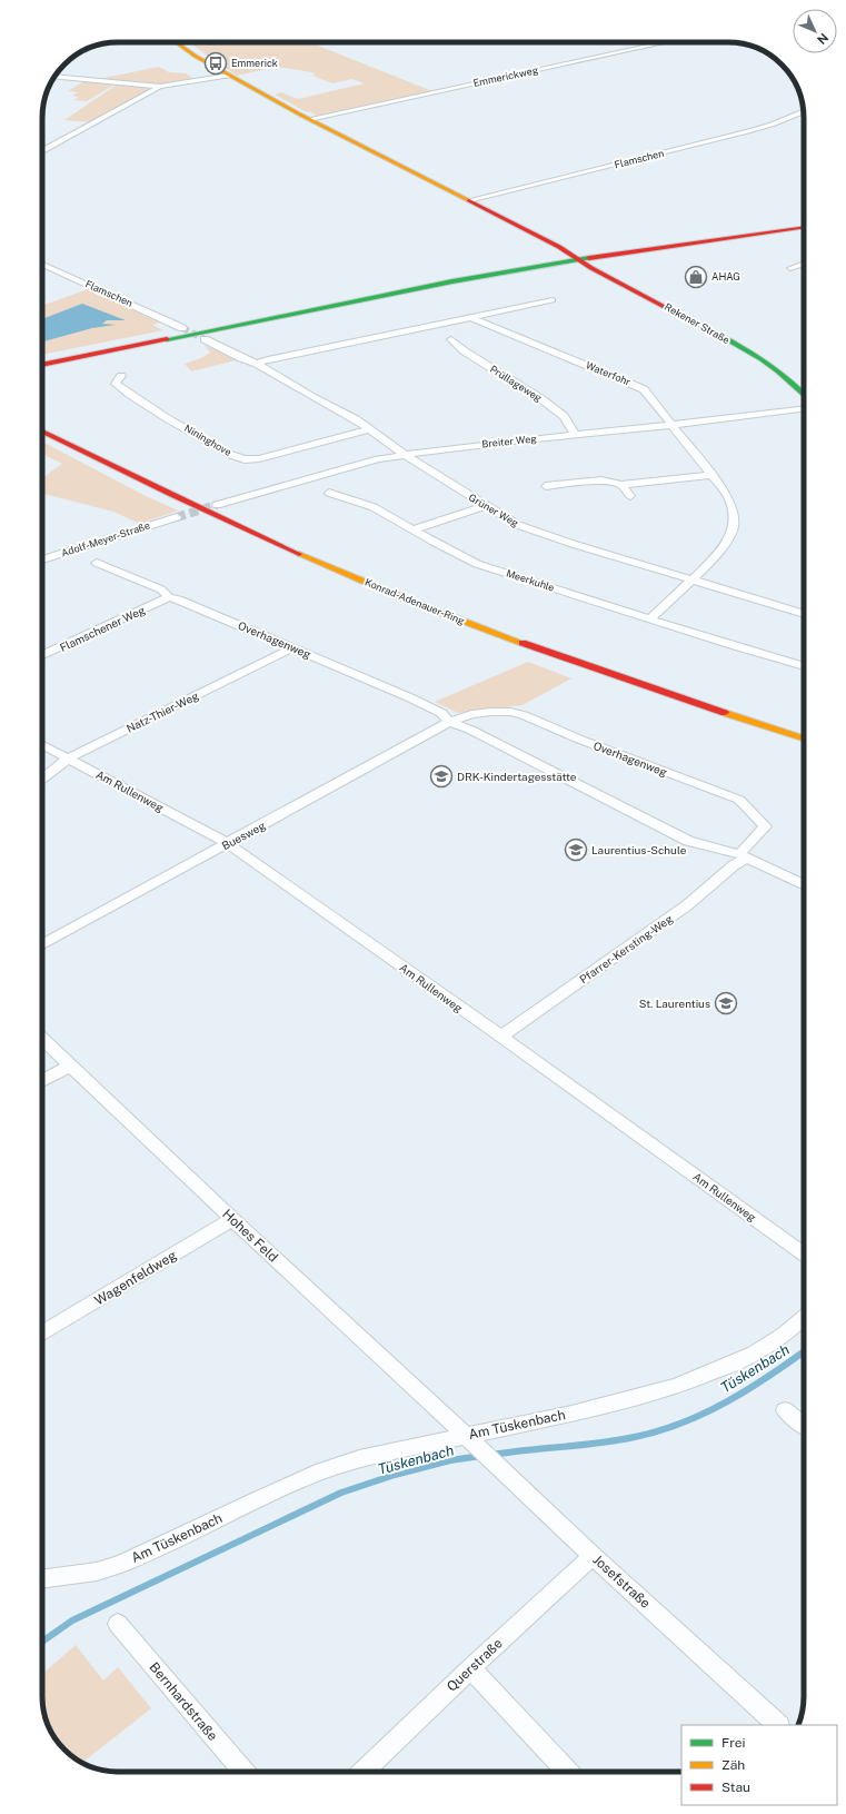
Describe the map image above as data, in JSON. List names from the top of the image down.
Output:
{
  "streets": {
    "main road": ["Rekener Straße", "Konrad-Adenauer-Ring"],
    "street": [
      "Emmerickweg",
      "Flamschen",
      "Waterfohr",
      "Prüllageweg",
      "Nininghove",
      "Breiter Weg",
      "Grüner Weg",
      "Adolf-Meyer-Straße",
      "Meerkuhle",
      "Flamschener Weg",
      "Overhagenweg",
      "Natz-Thier-Weg",
      "Am Rullenweg",
      "Buesweg",
      "Pfarrer-Kersting-Weg",
      "Hohes Feld",
      "Wagenfeldweg",
      "Am Tüskenbach",
      "Josefstraße",
      "Querstraße",
      "Bernhardstraße"
    ]
  },
  "crossings": [
    ["Emmerickweg", "Rekener Straße"],
    ["Flamschen", "Rekener Straße"],
    ["Waterfohr", "Breiter Weg"],
    ["Waterfohr", "Grüner Weg"],
    ["Prüllageweg", "Breiter Weg"],
    ["Nininghove", "Grüner Weg"],
    ["Breiter Weg", "Grüner Weg"],
    ["Flamschener Weg", "Overhagenweg"],
    ["Overhagenweg", "Natz-Thier-Weg"],
    ["Overhagenweg", "Buesweg"],
    ["Overhagenweg", "Pfarrer-Kersting-Weg"],
    ["Natz-Thier-Weg", "Am Rullenweg"],
    ["Am Rullenweg", "Buesweg"],
    ["Am Rullenweg", "Pfarrer-Kersting-Weg"],
    ["Hohes Feld", "Wagenfeldweg"],
    ["Hohes Feld", "Am Tüskenbach"],
    ["Hohes Feld", "Josefstraße"],
    ["Am Tüskenbach", "Josefstraße"],
    ["Josefstraße", "Querstraße"]
  ],
  "water": ["Tüskenbach"],
  "places": {
    "bus stop": ["Emmerick"],
    "shop": ["AHAG"],
    "school or university": ["DRK-Kindertagesstätte", "Laurentius-Schule", "St. Laurentius"]
  },
  "legend": ["Frei", "Zäh", "Stau"],
  "north": "bottom right"
}
